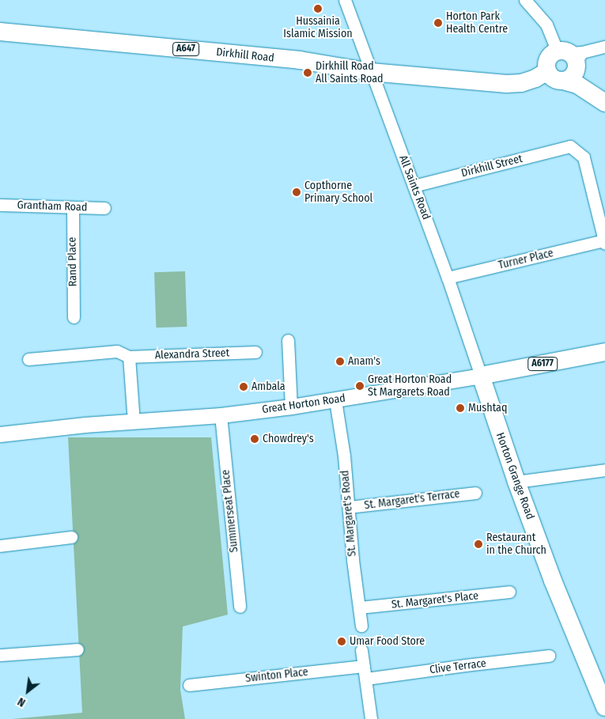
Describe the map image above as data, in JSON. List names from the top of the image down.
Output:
{
  "streets": {
    "main road": [
      "A647",
      "Dirkhill Road",
      "A6177",
      "Great Horton Road",
      "Horton Grange Road"
    ],
    "street": [
      "Dirkhill Street",
      "All Saints Road",
      "Grantham Road",
      "Turner Place",
      "Rand Place",
      "Alexandra Street",
      "St. Margaret's Terrace",
      "Summerseat Place",
      "St. Margaret's Road",
      "St. Margaret's Place",
      "Clive Terrace",
      "Swinton Place"
    ]
  },
  "crossings": [
    ["A647", "Dirkhill Road"],
    ["A647", "All Saints Road"],
    ["Dirkhill Road", "All Saints Road"],
    ["Dirkhill Street", "All Saints Road"],
    ["Dirkhill Street", "Turner Place"],
    ["All Saints Road", "Turner Place"],
    ["All Saints Road", "Great Horton Road"],
    ["All Saints Road", "Horton Grange Road"],
    ["Grantham Road", "Rand Place"],
    ["Great Horton Road", "Horton Grange Road"],
    ["Great Horton Road", "Summerseat Place"],
    ["Great Horton Road", "St. Margaret's Road"],
    ["St. Margaret's Terrace", "St. Margaret's Road"],
    ["St. Margaret's Road", "St. Margaret's Place"]
  ],
  "places": [
    "Hussainia Islamic Mission",
    "Horton Park Health Centre",
    "Dirkhill Road All Saints Road",
    "Copthorne Primary School",
    "Anam's",
    "Great Horton Road St Margarets Road",
    "Ambala",
    "Mushtaq",
    "Chowdrey's",
    "Restaurant in the Church",
    "Umar Food Store"
  ],
  "north": "bottom left"
}
